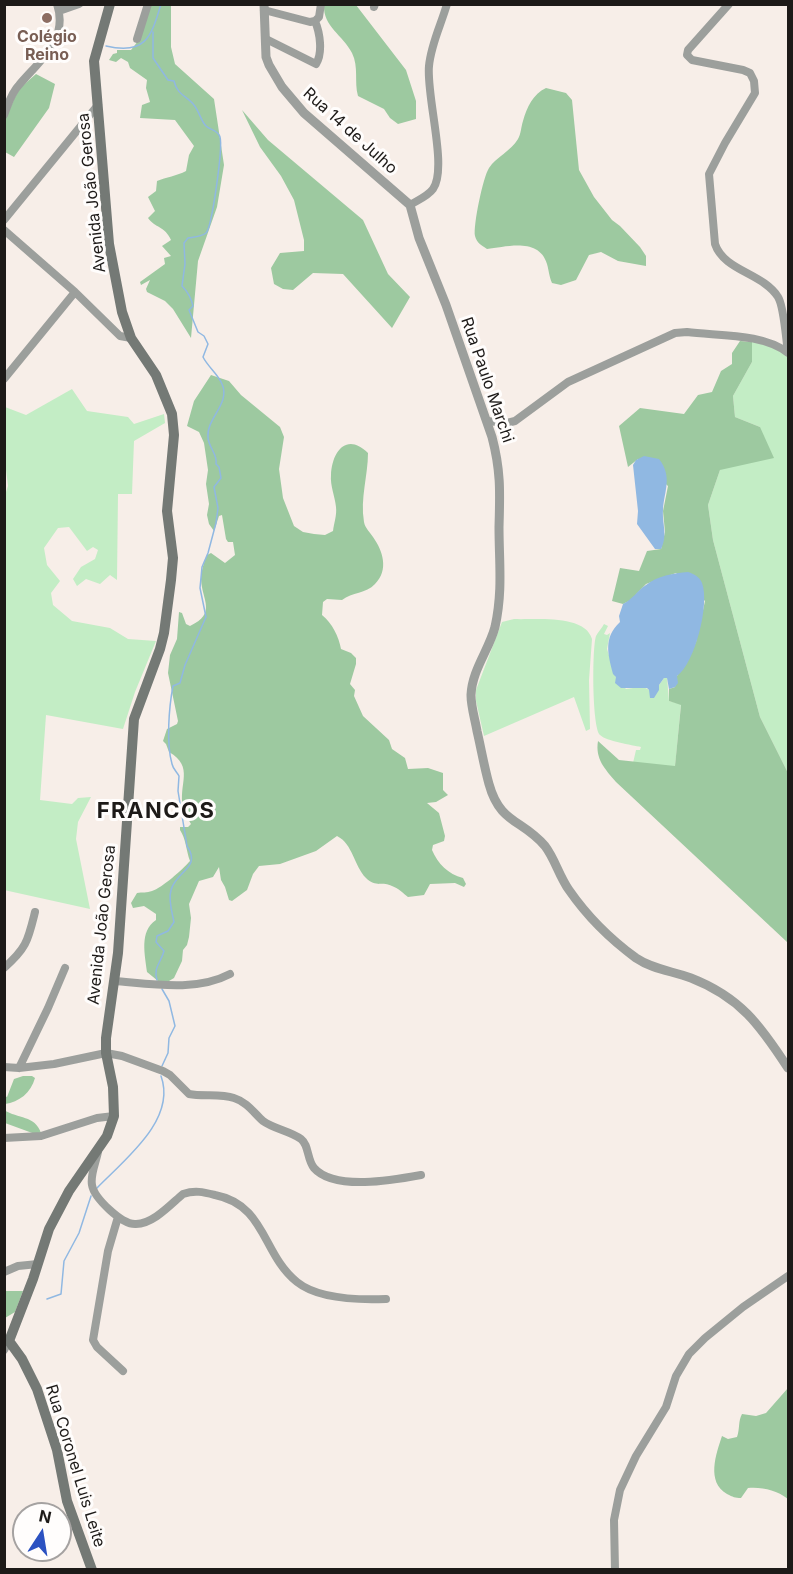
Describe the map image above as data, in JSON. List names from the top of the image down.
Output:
{
  "streets": {
    "main road": ["Avenida João Gerosa", "Rua Coronel Luis Leite"],
    "street": ["Rua 14 de Julho", "Rua Paulo Marchi"]
  },
  "crossings": [
    ["Rua 14 de Julho", "Rua Paulo Marchi"],
    ["Avenida João Gerosa", "Rua Coronel Luis Leite"]
  ],
  "districts": ["FRANCOS"],
  "places": ["Colégio Reino"],
  "north": "top"
}
